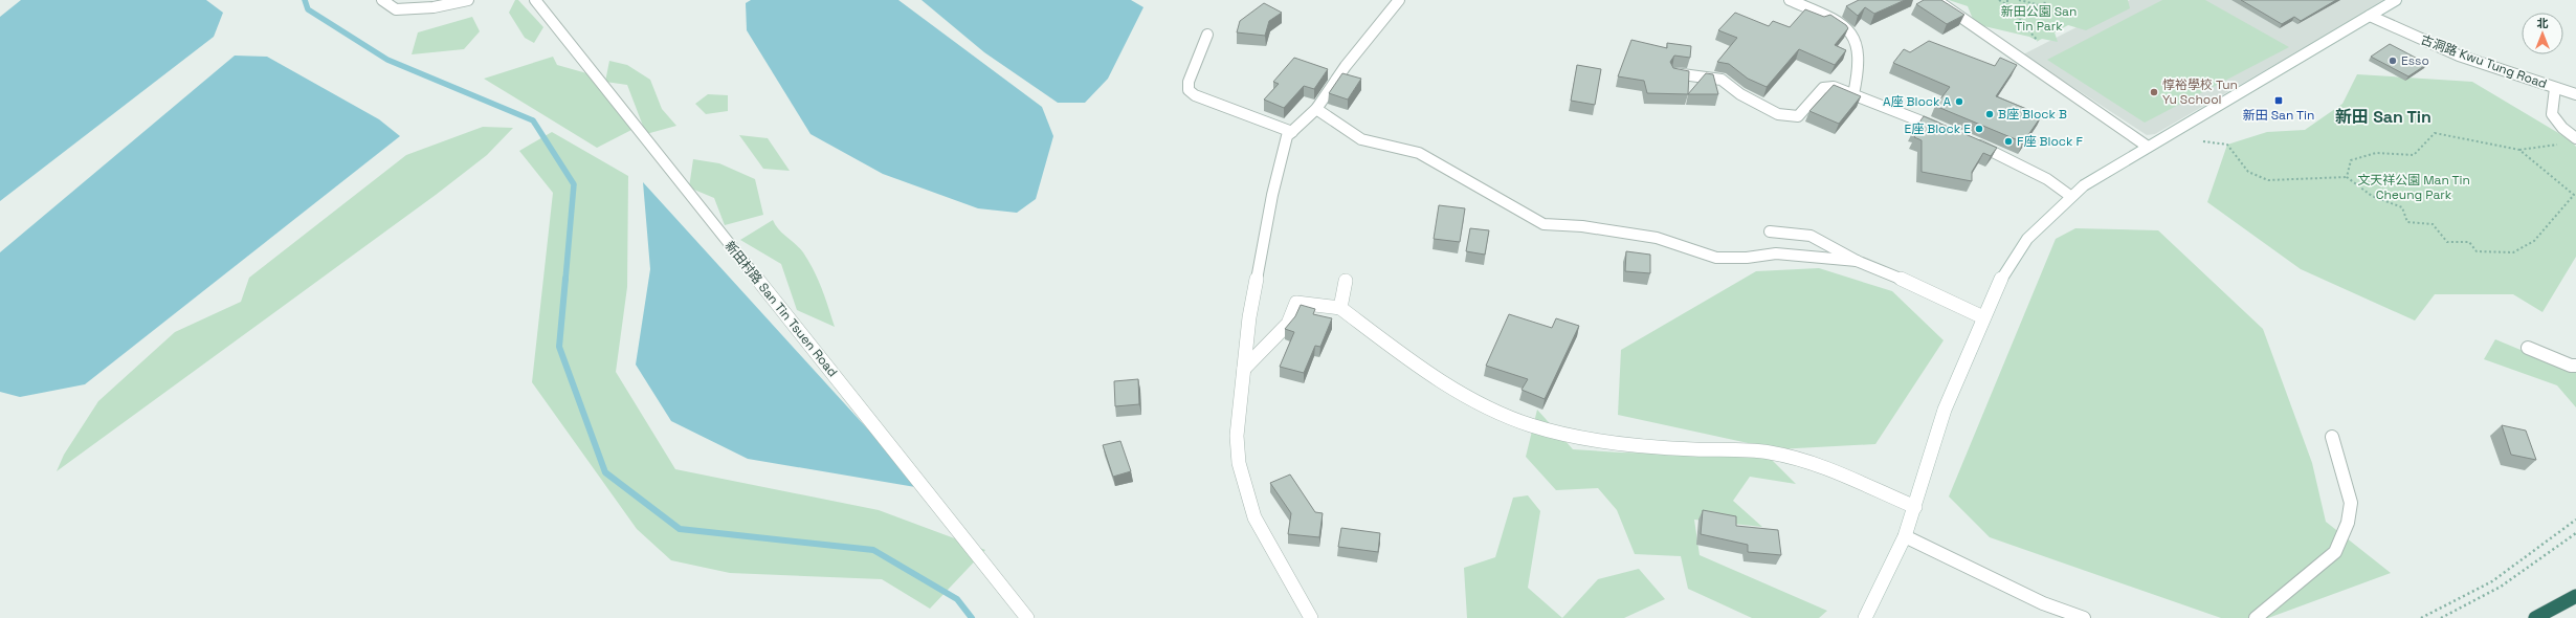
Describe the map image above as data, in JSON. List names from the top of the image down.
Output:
{
  "streets": {
    "street": ["古洞路 Kwu Tung Road", "新田村路 San Tin Tsuen Road"]
  },
  "districts": ["新田 San Tin"],
  "parks": ["新田公園 San Tin Park", "文天祥公園 Man Tin Cheung Park"],
  "places": {
    "other": [
      "Esso",
      "惇裕學校 Tun Yu School",
      "A座 Block A",
      "B座 Block B",
      "E座 Block E",
      "F座 Block F"
    ],
    "transit": ["新田 San Tin"]
  },
  "north": "top"
}
